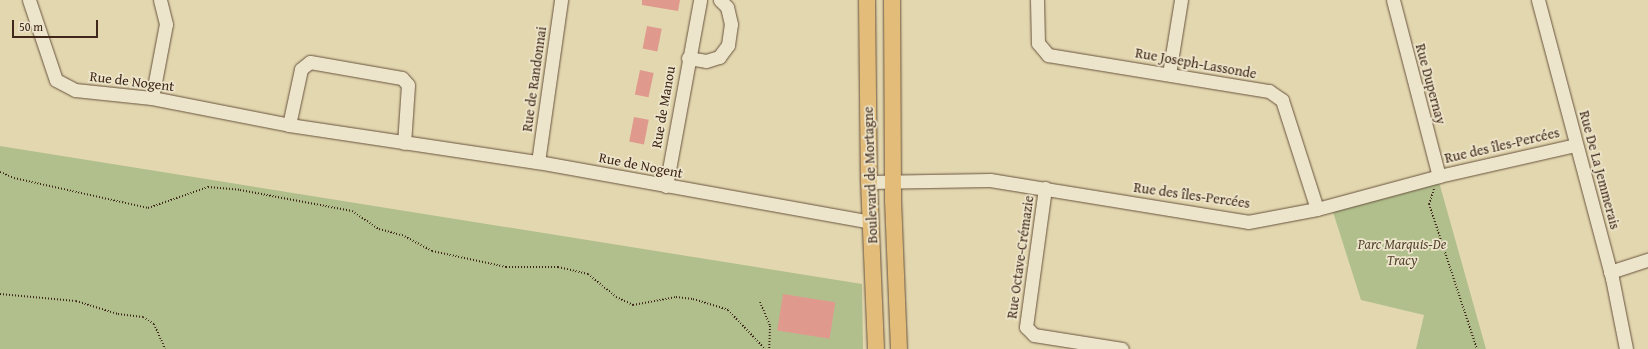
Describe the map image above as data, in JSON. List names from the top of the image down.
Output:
{
  "streets": {
    "main road": ["Boulevard de Mortagne"],
    "street": [
      "Rue Joseph-Lassonde",
      "Rue de Randonnai",
      "Rue de Nogent",
      "Rue Dupernay",
      "Rue de Manou",
      "Rue des îles-Percées",
      "Rue De La Jemmerais",
      "Rue Octave-Crémazie"
    ]
  },
  "crossings": [
    ["Rue Joseph-Lassonde", "Rue des îles-Percées"],
    ["Rue de Randonnai", "Rue de Nogent"],
    ["Rue de Nogent", "Rue de Manou"],
    ["Rue de Nogent", "Boulevard de Mortagne"],
    ["Rue Dupernay", "Rue des îles-Percées"],
    ["Rue des îles-Percées", "Rue De La Jemmerais"],
    ["Rue des îles-Percées", "Boulevard de Mortagne"],
    ["Rue des îles-Percées", "Rue Octave-Crémazie"]
  ],
  "parks": ["Parc Marquis-De Tracy"],
  "scale_bar": "50 m"
}
